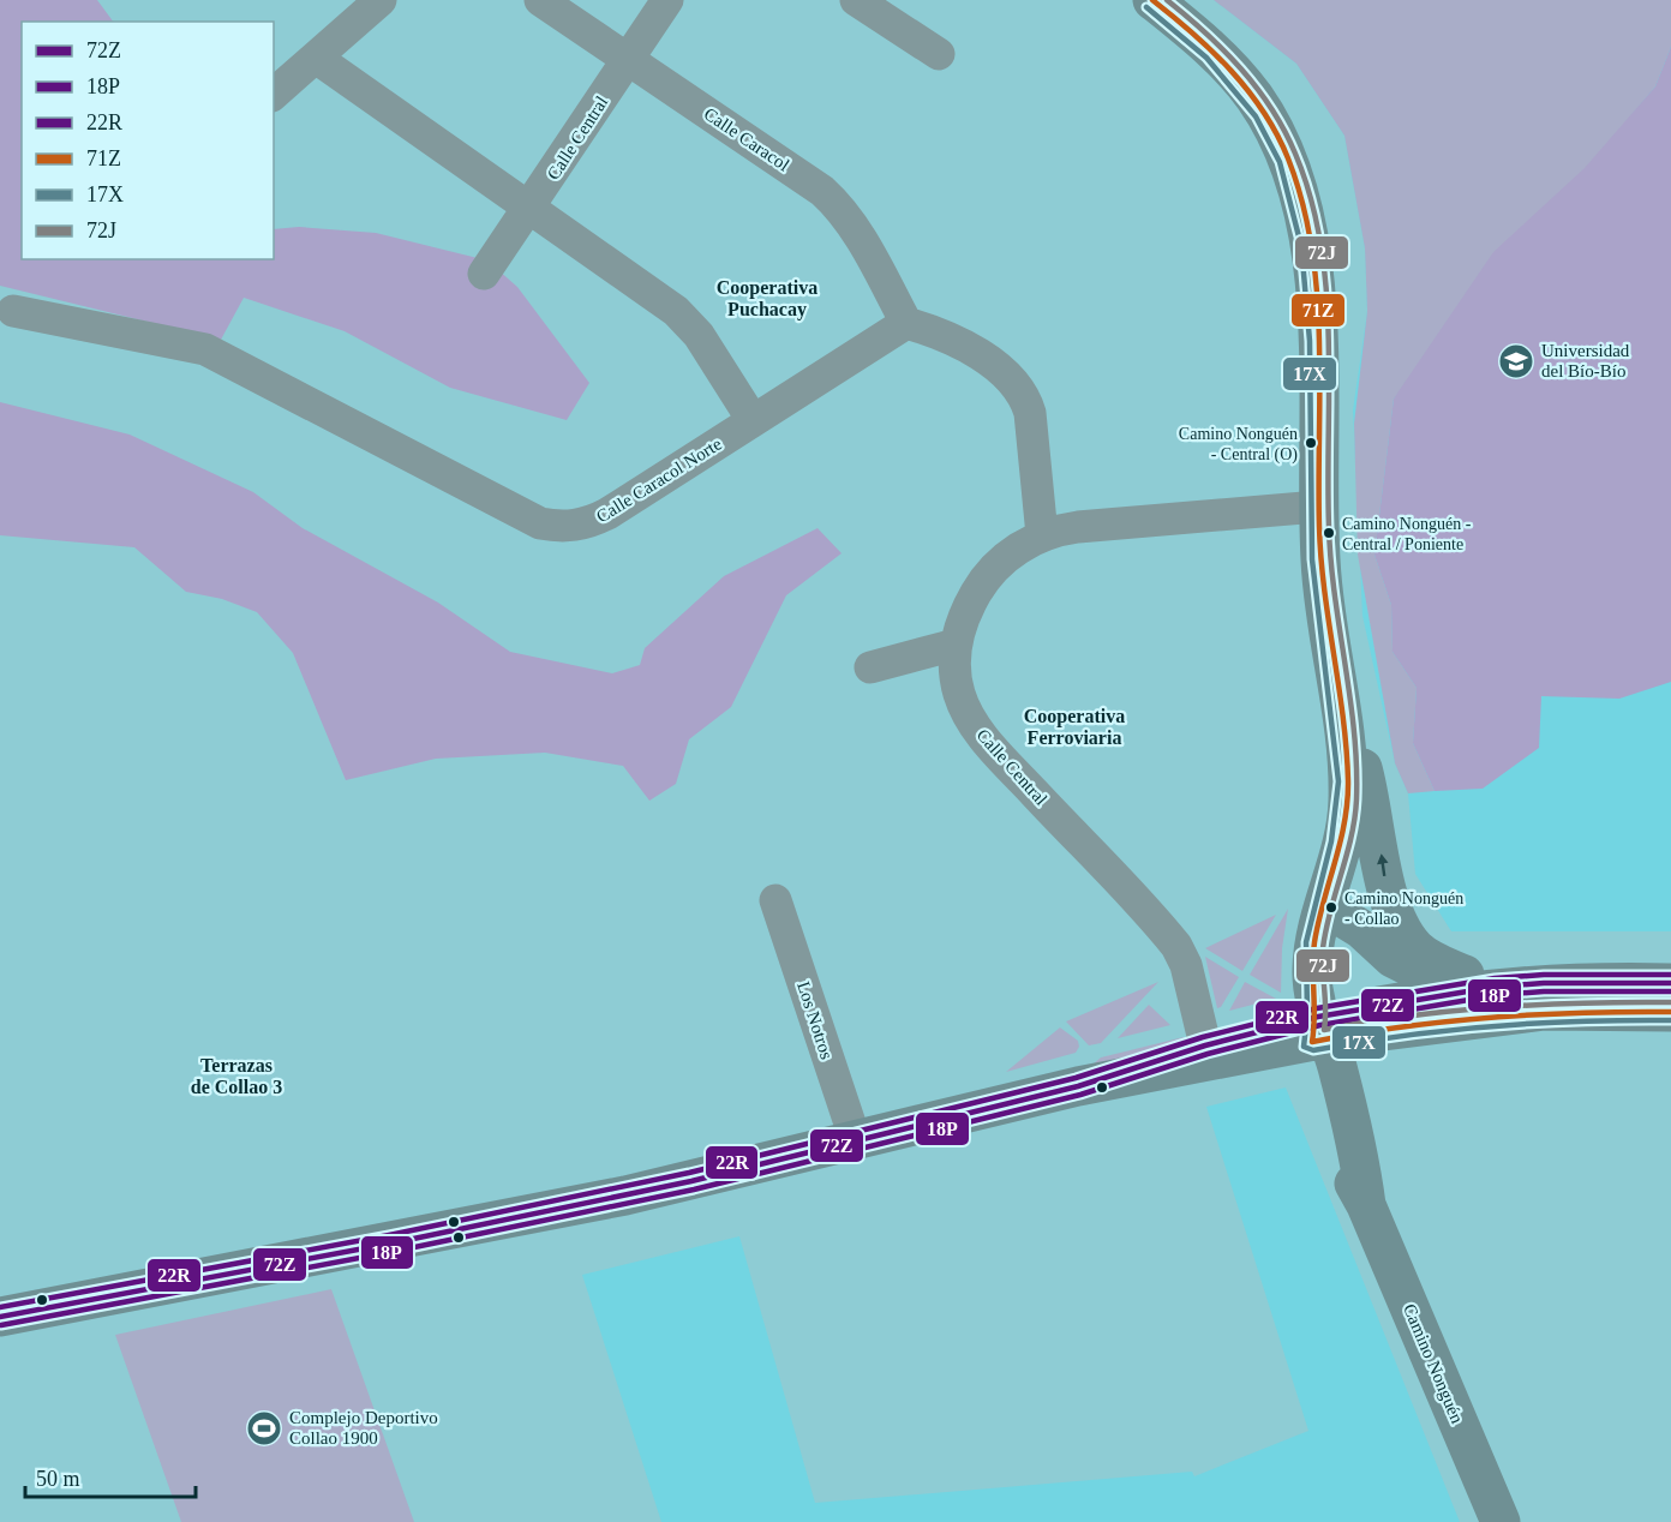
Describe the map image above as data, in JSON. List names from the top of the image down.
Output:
{
  "streets": {
    "main road": ["Camino Nonguén"],
    "street": [
      "Calle Central",
      "Calle Caracol",
      "Calle Caracol Norte",
      "Los Notros"
    ]
  },
  "crossings": [
    ["Calle Central", "Calle Caracol"],
    ["Calle Central", "Camino Nonguén"],
    ["Calle Caracol", "Calle Caracol Norte"]
  ],
  "districts": ["Cooperativa Puchacay", "Cooperativa Ferroviaria", "Terrazas de Collao 3"],
  "places": {
    "school or university": ["Universidad del Bío-Bío"],
    "other": ["Camino Nonguén - Central (O)", "Camino Nonguén - Central / Poniente", "Camino Nonguén - Collao"],
    "sports": ["Complejo Deportivo Collao 1900"]
  },
  "lines": [
    "transit line 71Z",
    "transit line 72J",
    "transit line 17X",
    "transit line 22R",
    "transit line 72Z",
    "transit line 18P"
  ],
  "legend": [
    "72Z",
    "18P",
    "22R",
    "71Z",
    "17X",
    "72J"
  ],
  "scale_bar": "50 m"
}
